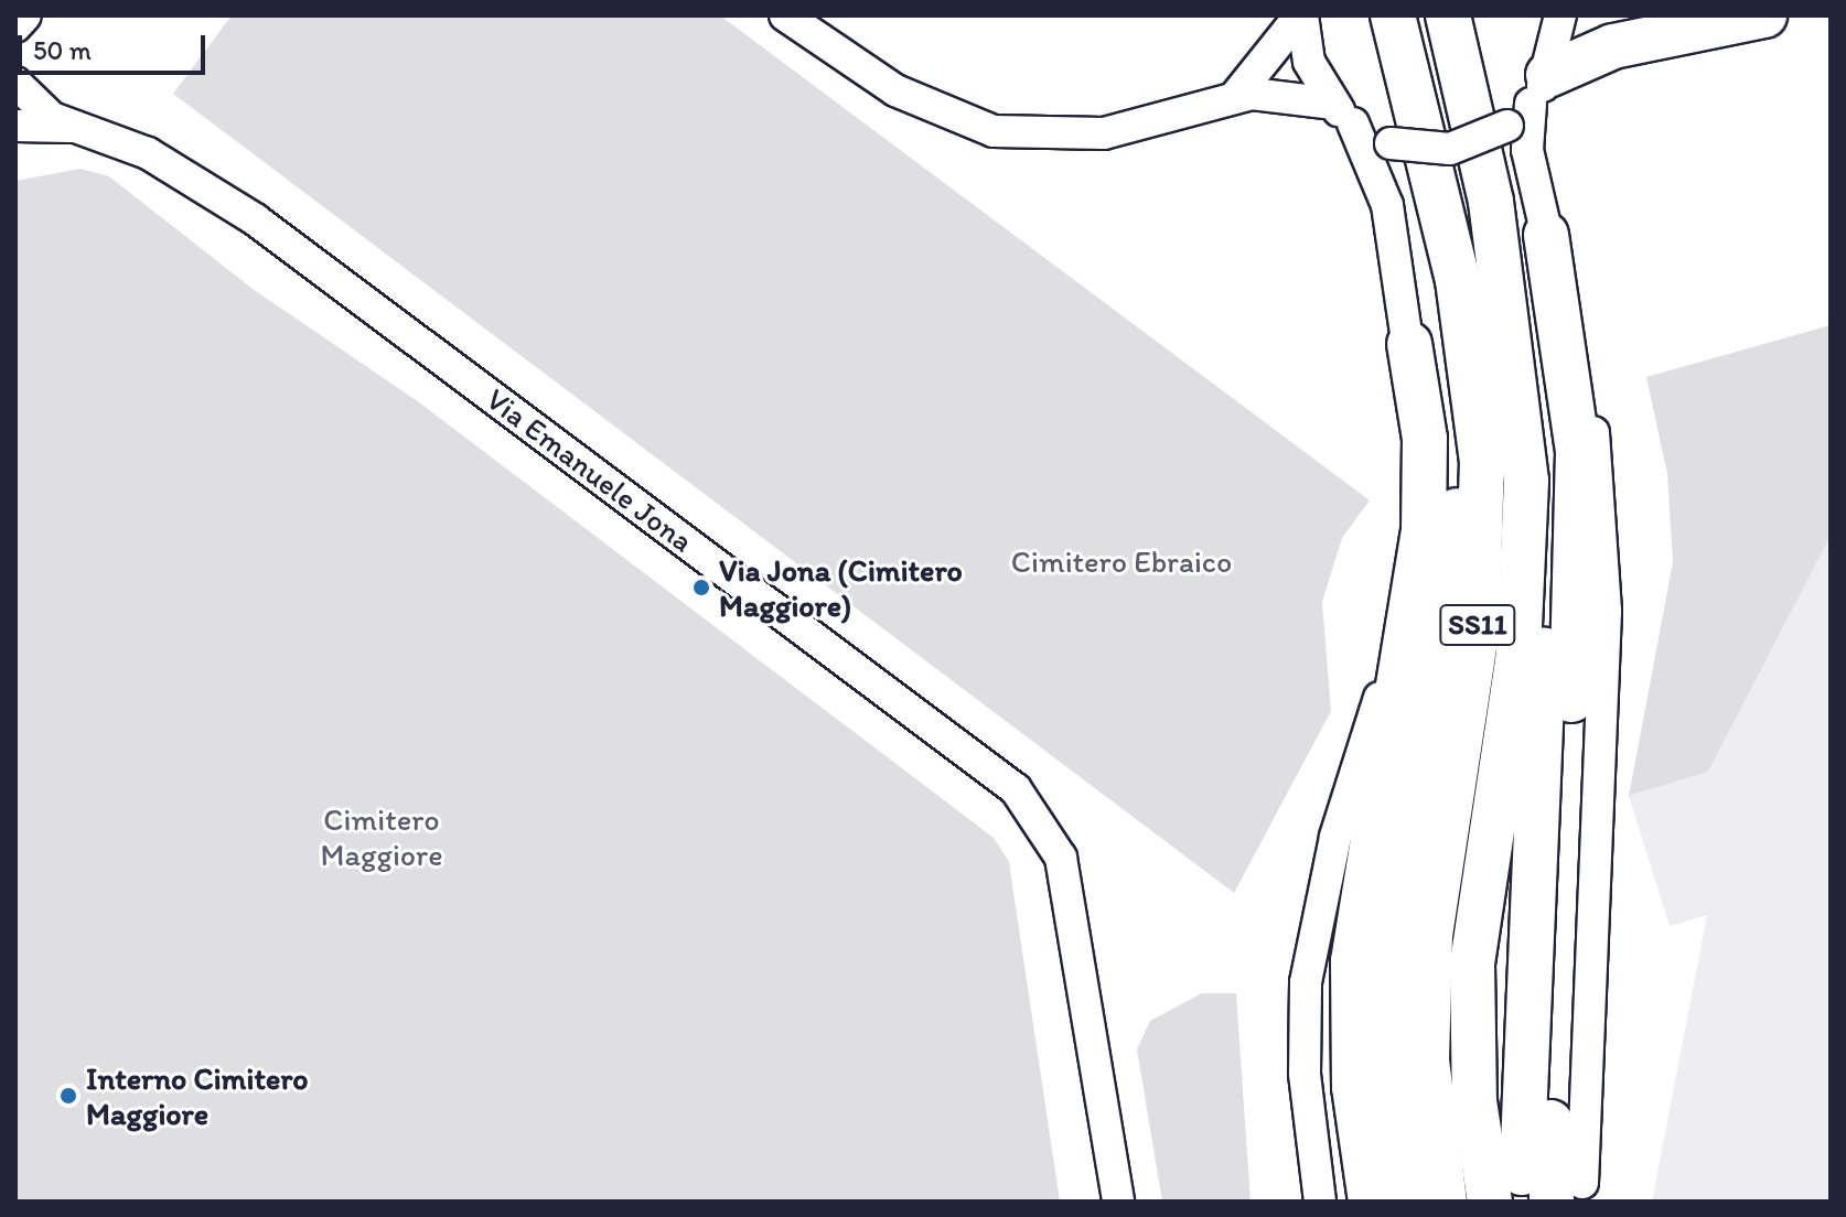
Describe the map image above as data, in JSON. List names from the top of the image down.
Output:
{
  "streets": {
    "highway": ["SS11"],
    "street": ["Via Emanuele Jona"]
  },
  "parks": ["Cimitero Ebraico", "Cimitero Maggiore"],
  "places": ["Via Jona (Cimitero Maggiore)", "Interno Cimitero Maggiore"],
  "scale_bar": "50 m"
}
